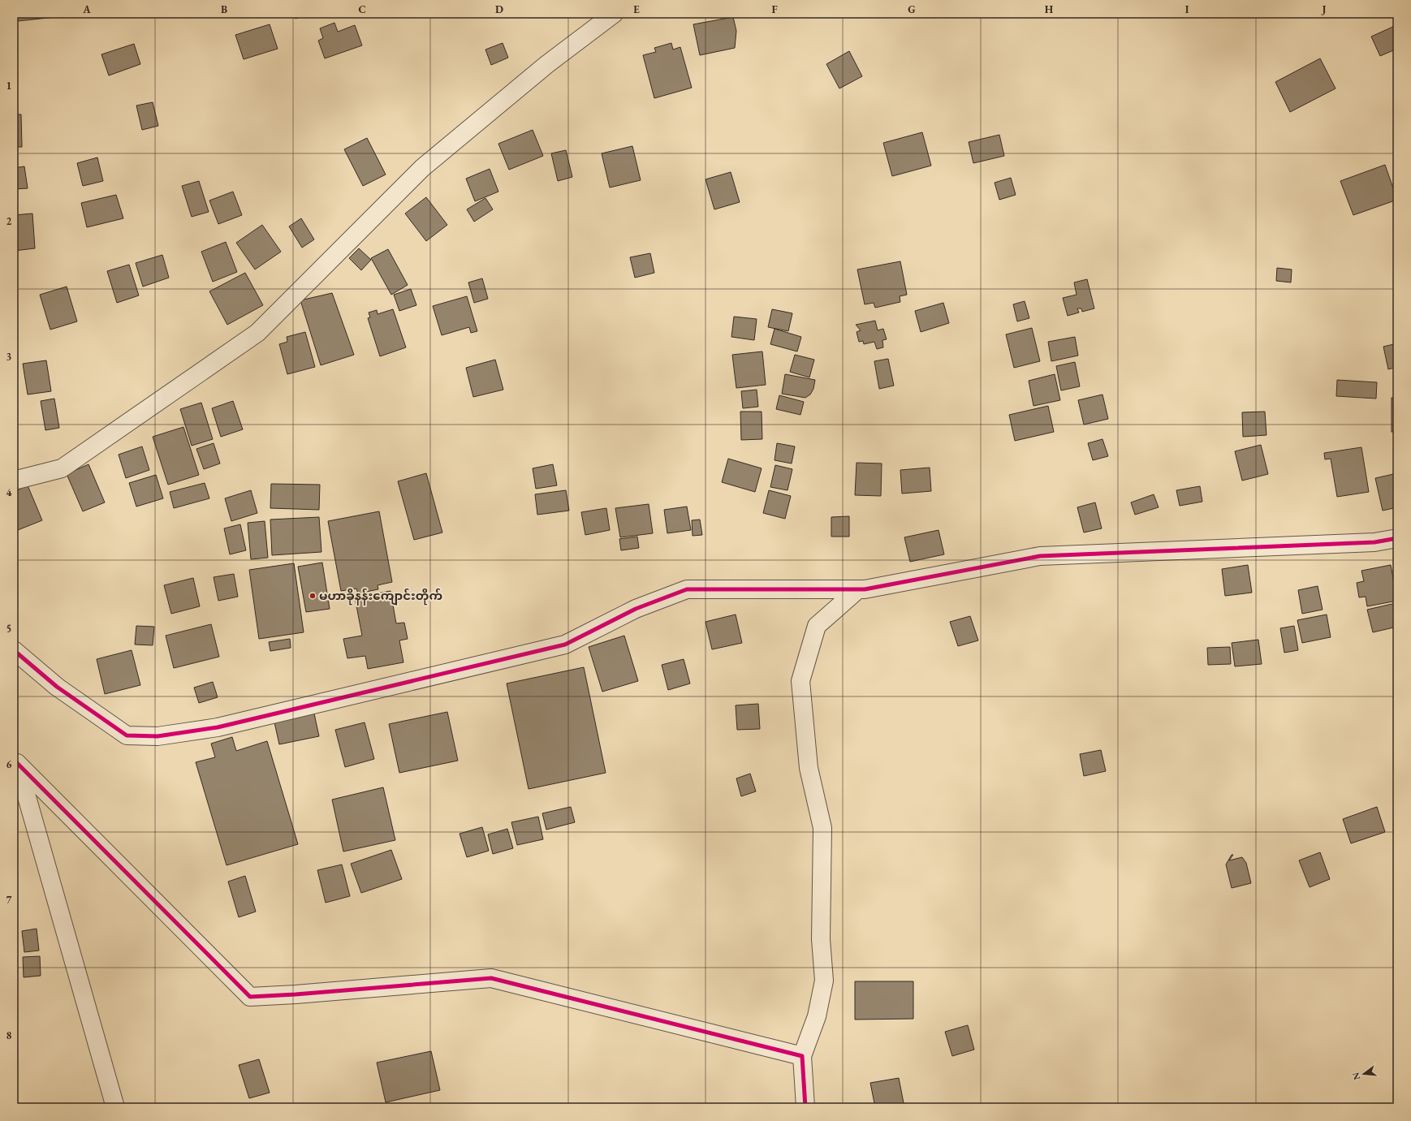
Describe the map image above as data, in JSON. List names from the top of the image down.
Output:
{
  "places": ["မဟာခိုနန်းကျောင်းတိုက်"],
  "north": "left",
  "grid": {
    "columns": [
      "A",
      "B",
      "C",
      "D",
      "E",
      "F",
      "G",
      "H",
      "I",
      "J"
    ],
    "rows": [
      "1",
      "2",
      "3",
      "4",
      "5",
      "6",
      "7",
      "8"
    ]
  }
}
